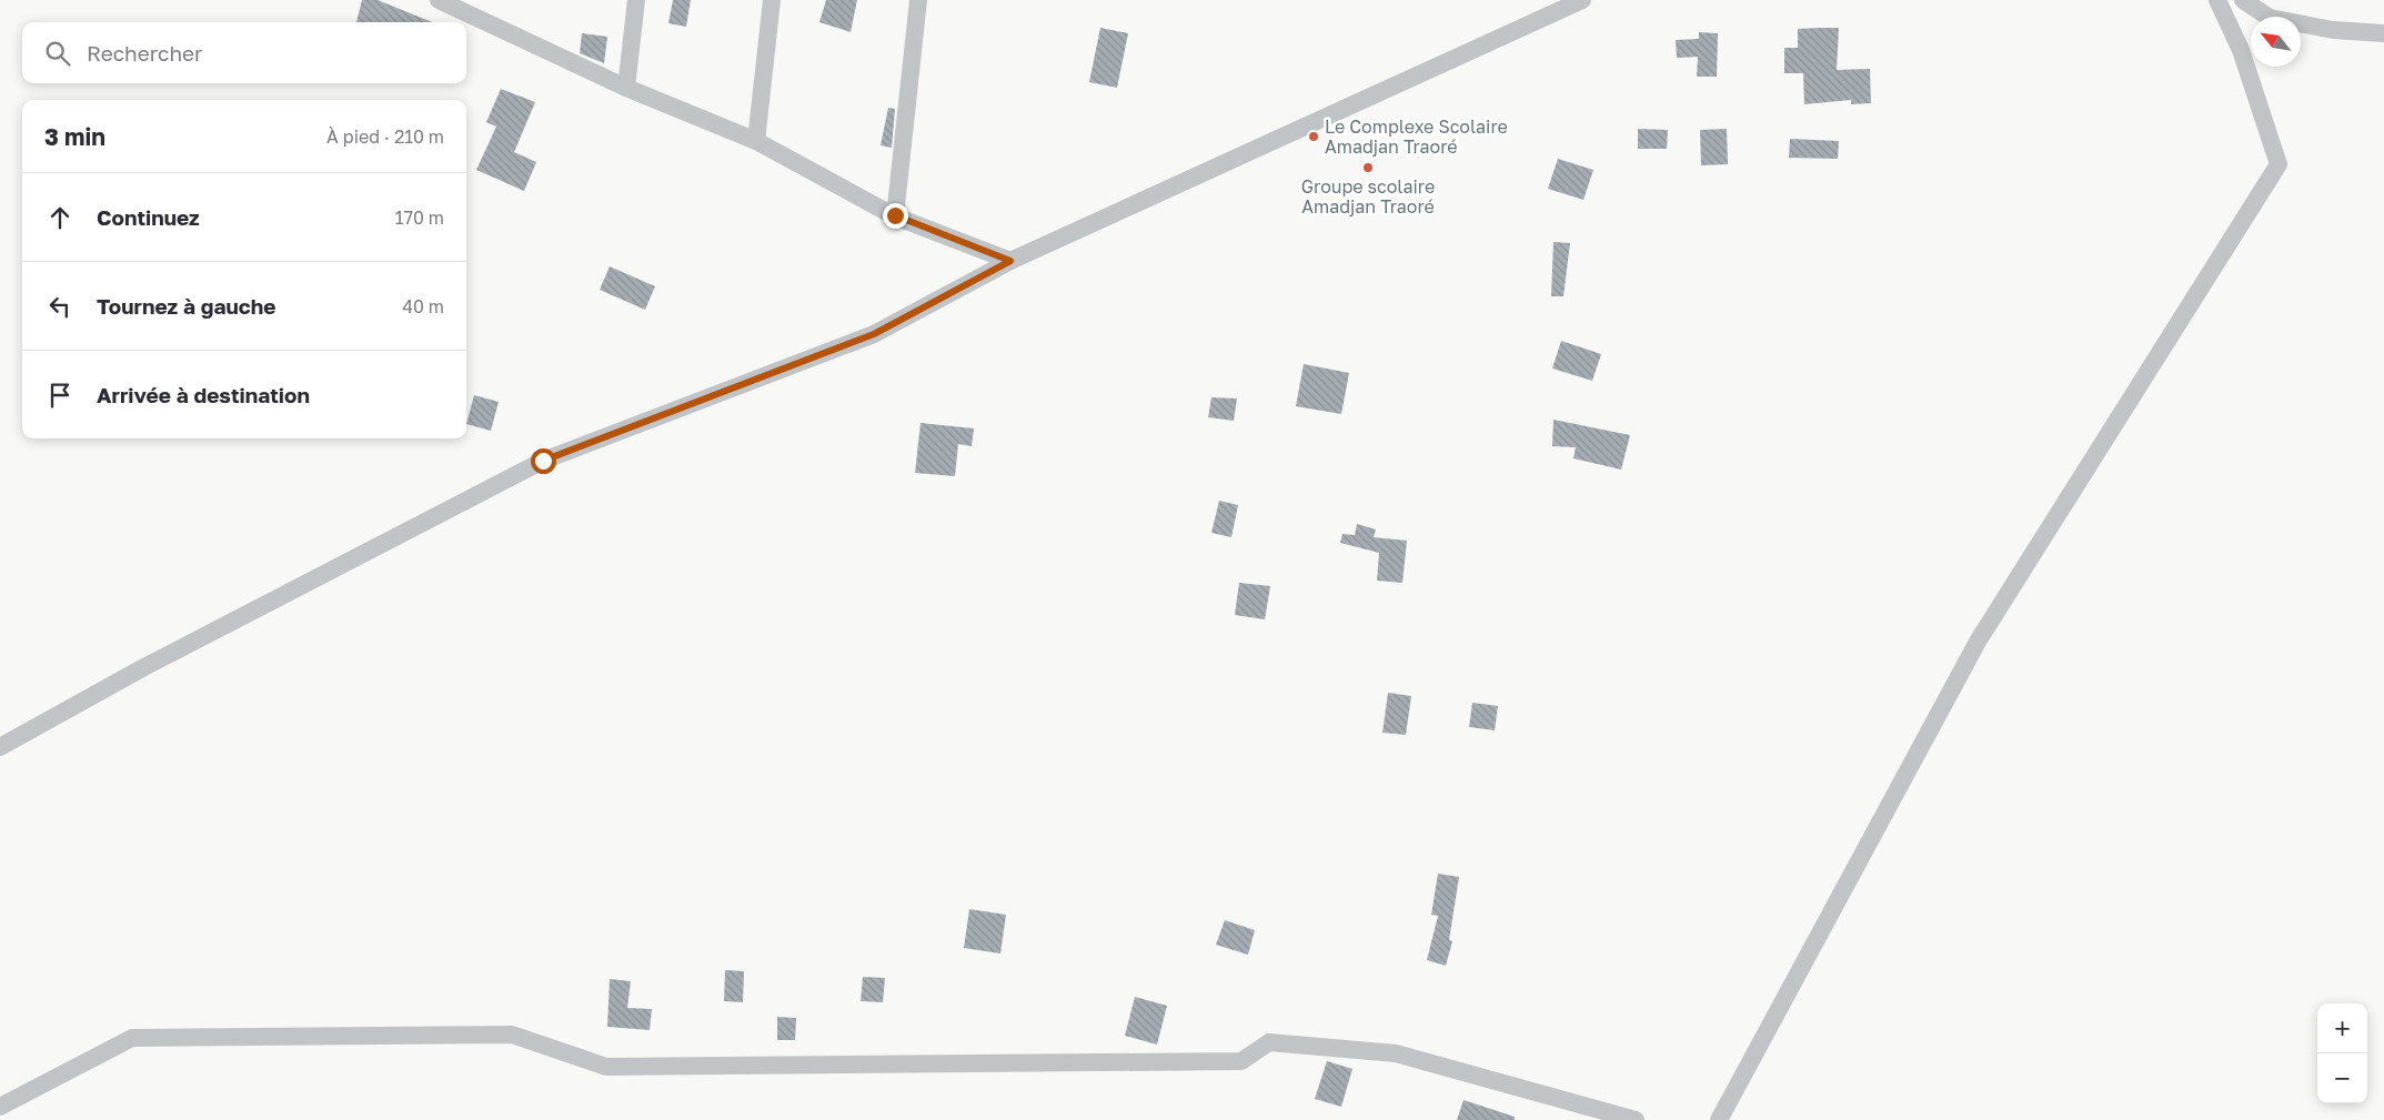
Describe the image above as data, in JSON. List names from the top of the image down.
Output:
{
  "places": ["Le Complexe Scolaire Amadjan Traoré", "Groupe scolaire Amadjan Traoré"],
  "north": "top left",
  "page": {
    "search": "Rechercher",
    "heading": ["3 min", "À pied · 210 m"],
    "list": [
      ["Continuez", "170 m"],
      ["Tournez à gauche", "40 m"],
      "Arrivée à destination"
    ],
    "map_buttons": ["+", "−"]
  }
}
